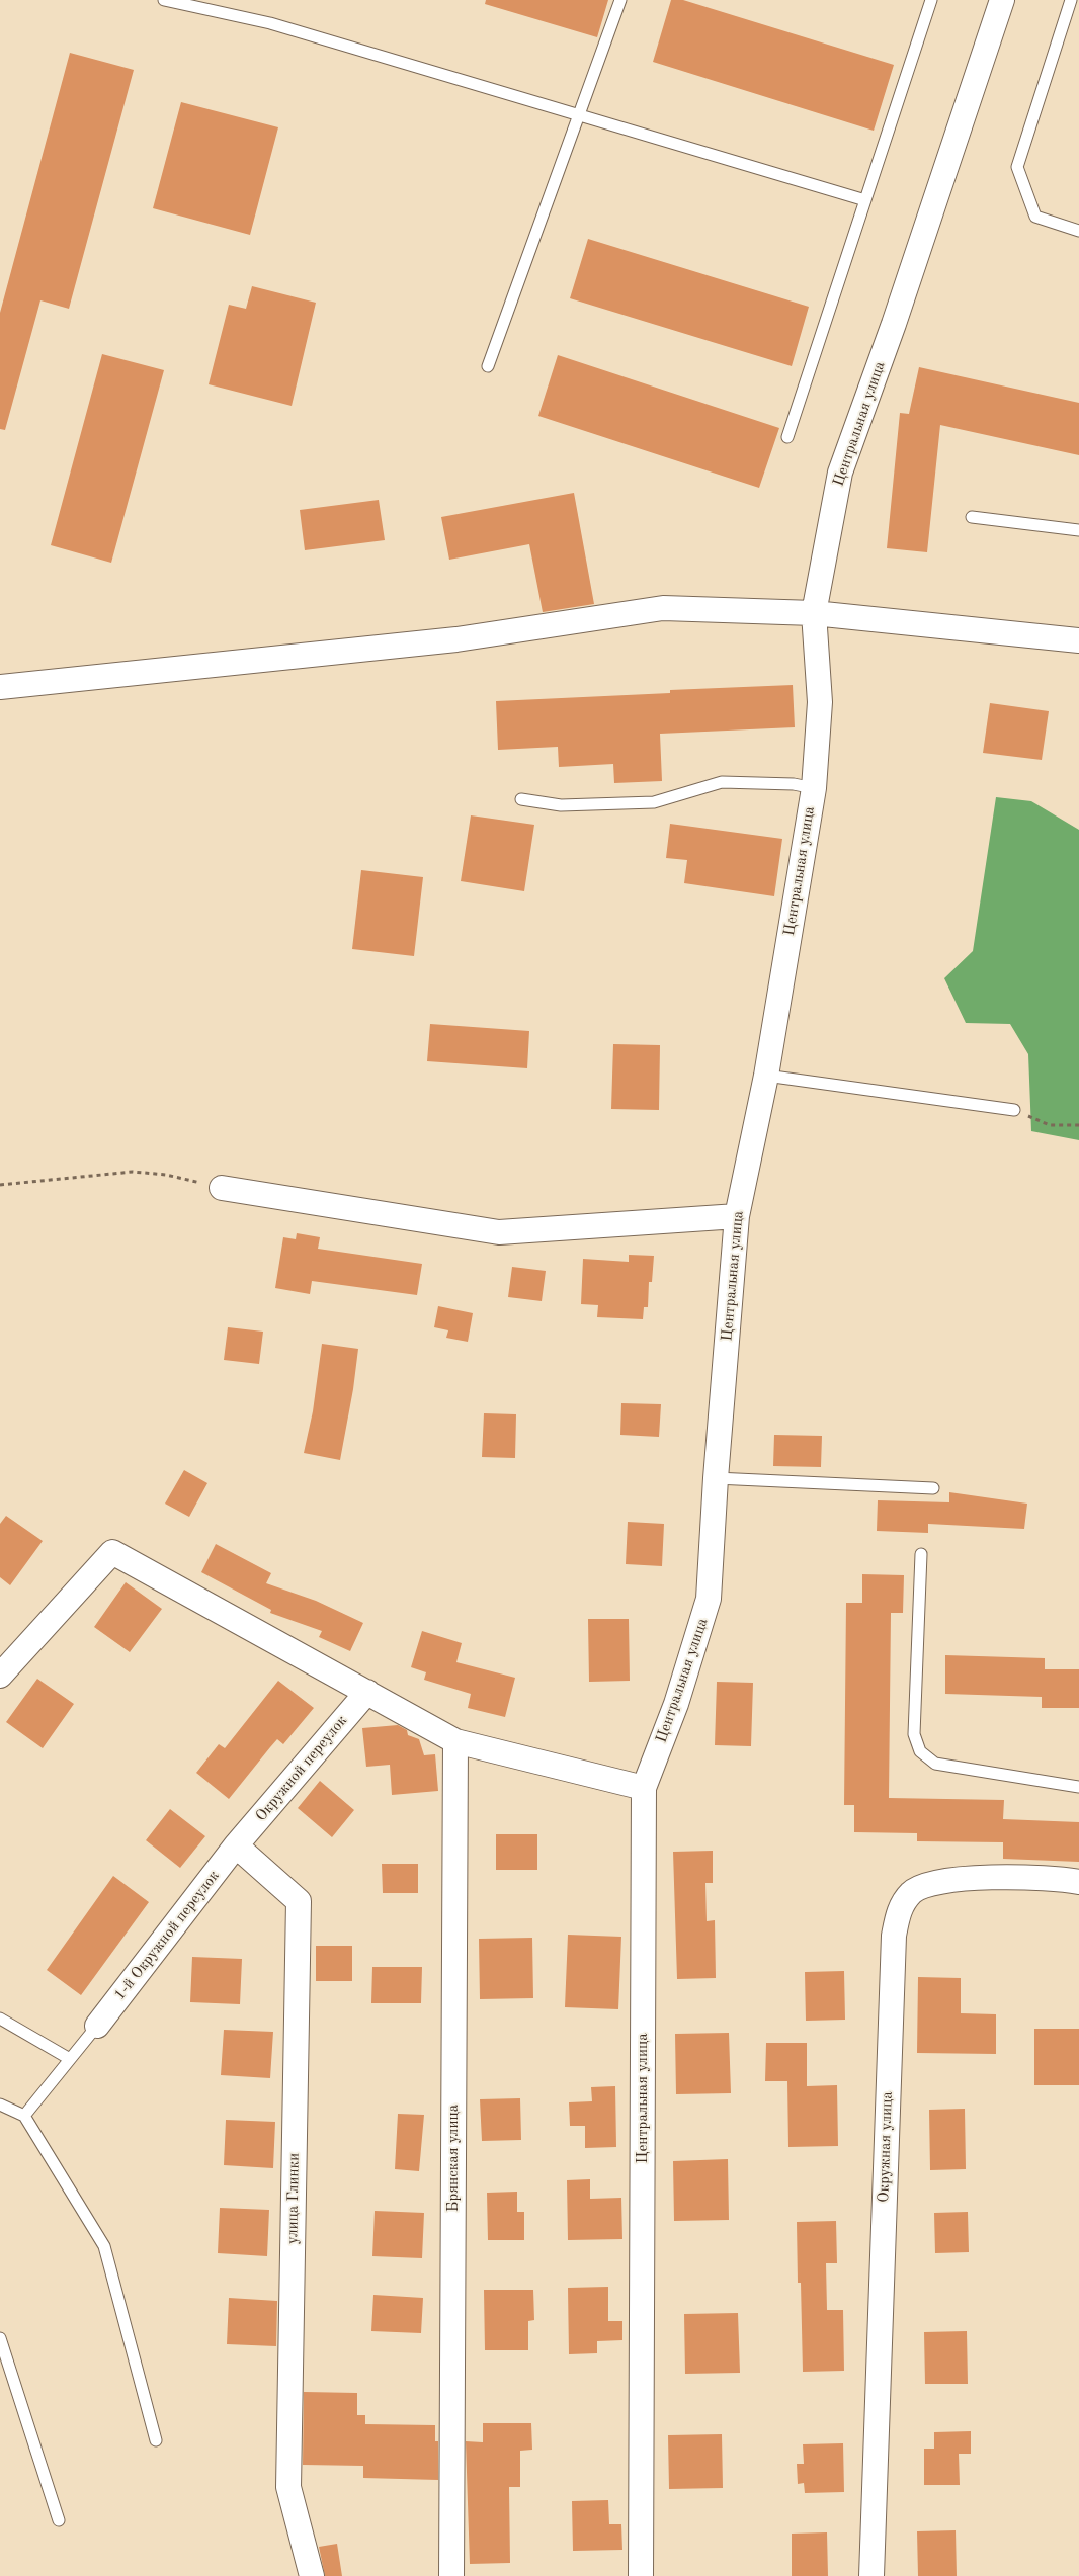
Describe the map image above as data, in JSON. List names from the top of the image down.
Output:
{
  "streets": {
    "street": [
      "Центральная улица",
      "Окружной переулок",
      "1-й Окружной переулок",
      "Окружная улица",
      "Брянская улица",
      "улица Глинки"
    ]
  },
  "crossings": [
    ["Окружной переулок", "1-й Окружной переулок"],
    ["Окружной переулок", "улица Глинки"],
    ["1-й Окружной переулок", "улица Глинки"]
  ]
}
